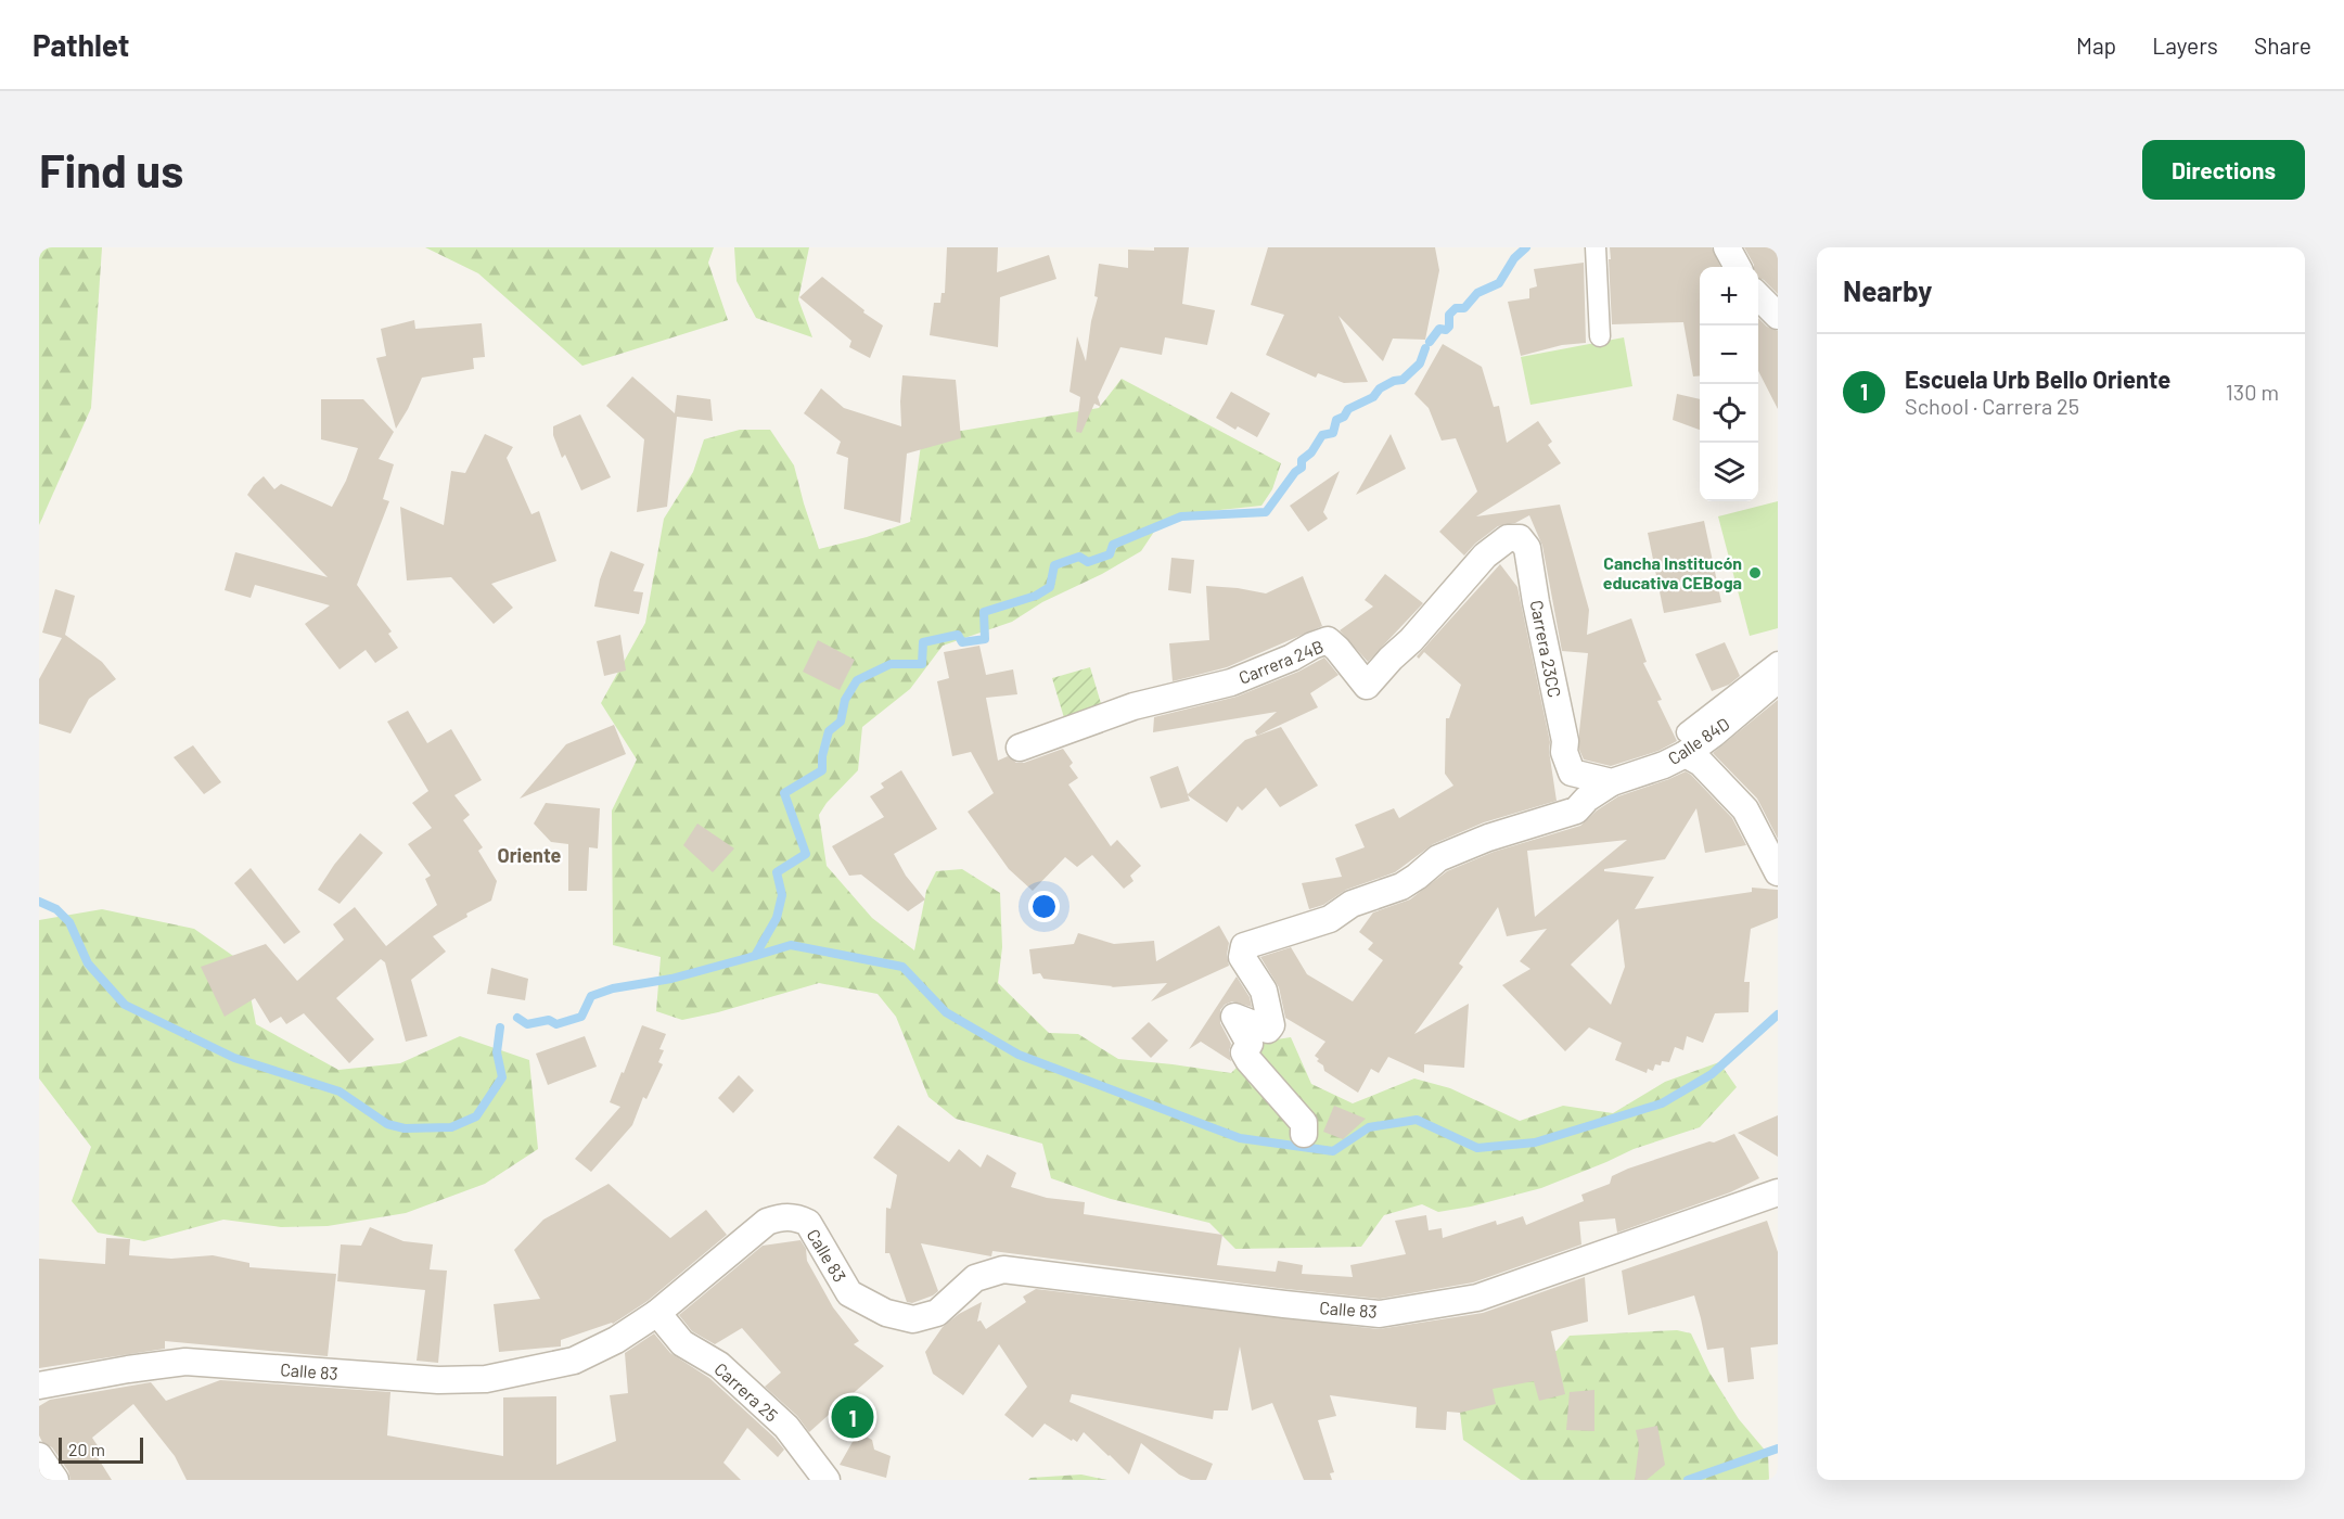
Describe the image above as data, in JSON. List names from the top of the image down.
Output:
{
  "streets": {
    "street": [
      "Carrera 23CC",
      "Carrera 24B",
      "Calle 84D",
      "Calle 83",
      "Carrera 25"
    ]
  },
  "crossings": [
    ["Carrera 23CC", "Carrera 24B"],
    ["Carrera 23CC", "Calle 84D"],
    ["Calle 83", "Carrera 25"]
  ],
  "districts": ["Oriente"],
  "places": ["Cancha Institucón educativa CEBoga"],
  "scale_bar": "20 m",
  "page": {
    "header": "Pathlet",
    "nav": ["Map", "Layers", "Share"],
    "buttons": "Directions",
    "title": "Find us",
    "heading": "Nearby",
    "map_buttons": ["+", "−"],
    "list": [
      {
        "mark": "1",
        "name": "Escuela Urb Bello Oriente",
        "note": "School · Carrera 25",
        "value": "130 m"
      }
    ],
    "pins": "1",
    "scale": "20 m"
  }
}
